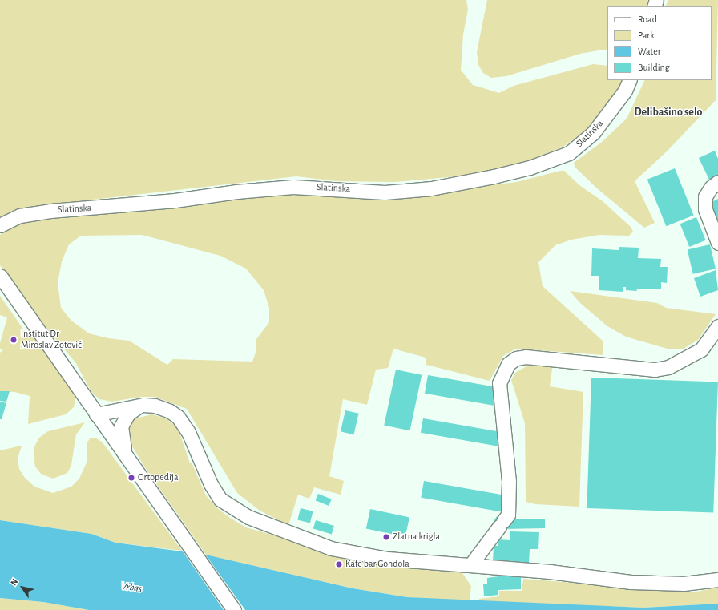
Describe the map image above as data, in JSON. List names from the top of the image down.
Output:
{
  "streets": {
    "street": ["Slatinska"]
  },
  "districts": ["Delibašino selo"],
  "water": ["Vrbas"],
  "places": [
    "Institut Dr Miroslav Zotović",
    "Ortopedija",
    "Zlatna krigla",
    "Kafe bar Gondola"
  ],
  "legend": [
    "Road",
    "Park",
    "Water",
    "Building"
  ],
  "north": "top left"
}
